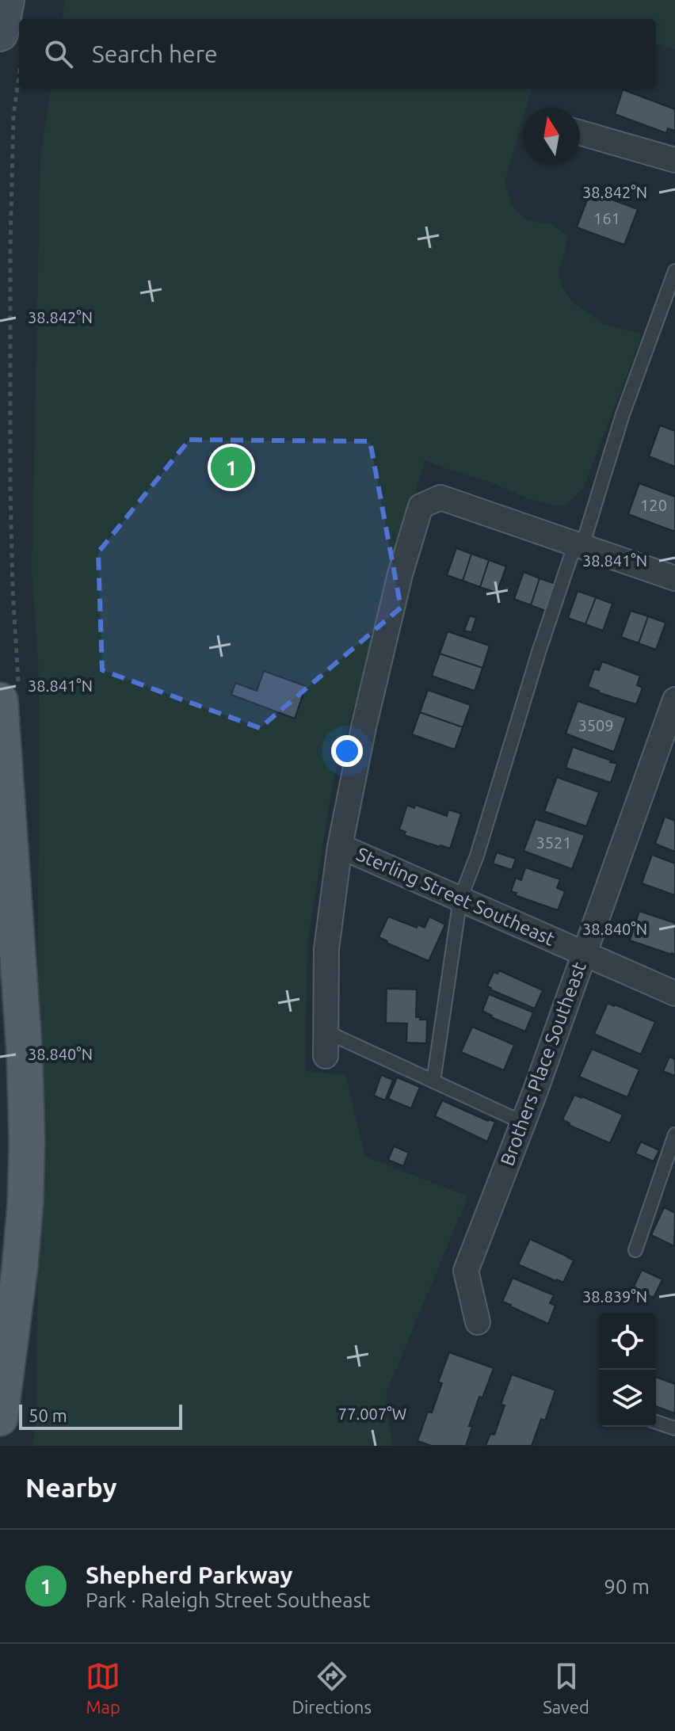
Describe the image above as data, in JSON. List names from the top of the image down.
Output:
{
  "streets": {
    "street": ["Sterling Street Southeast", "Brothers Place Southeast"]
  },
  "crossings": [
    ["Sterling Street Southeast", "Brothers Place Southeast"]
  ],
  "house_numbers": [
    "161",
    "120",
    "3509",
    "3521"
  ],
  "scale_bar": "50 m",
  "north": "top",
  "page": {
    "search": "Search here",
    "pins": "1",
    "scale": "50 m",
    "heading": "Nearby",
    "list": [
      {
        "mark": "1",
        "name": "Shepherd Parkway",
        "note": "Park · Raleigh Street Southeast",
        "value": "90 m"
      }
    ],
    "nav": ["Map", "Directions", "Saved"]
  },
  "coordinates": [
    "38.842°N",
    "38.841°N",
    "38.840°N",
    "38.839°N",
    "77.007°W"
  ]
}
